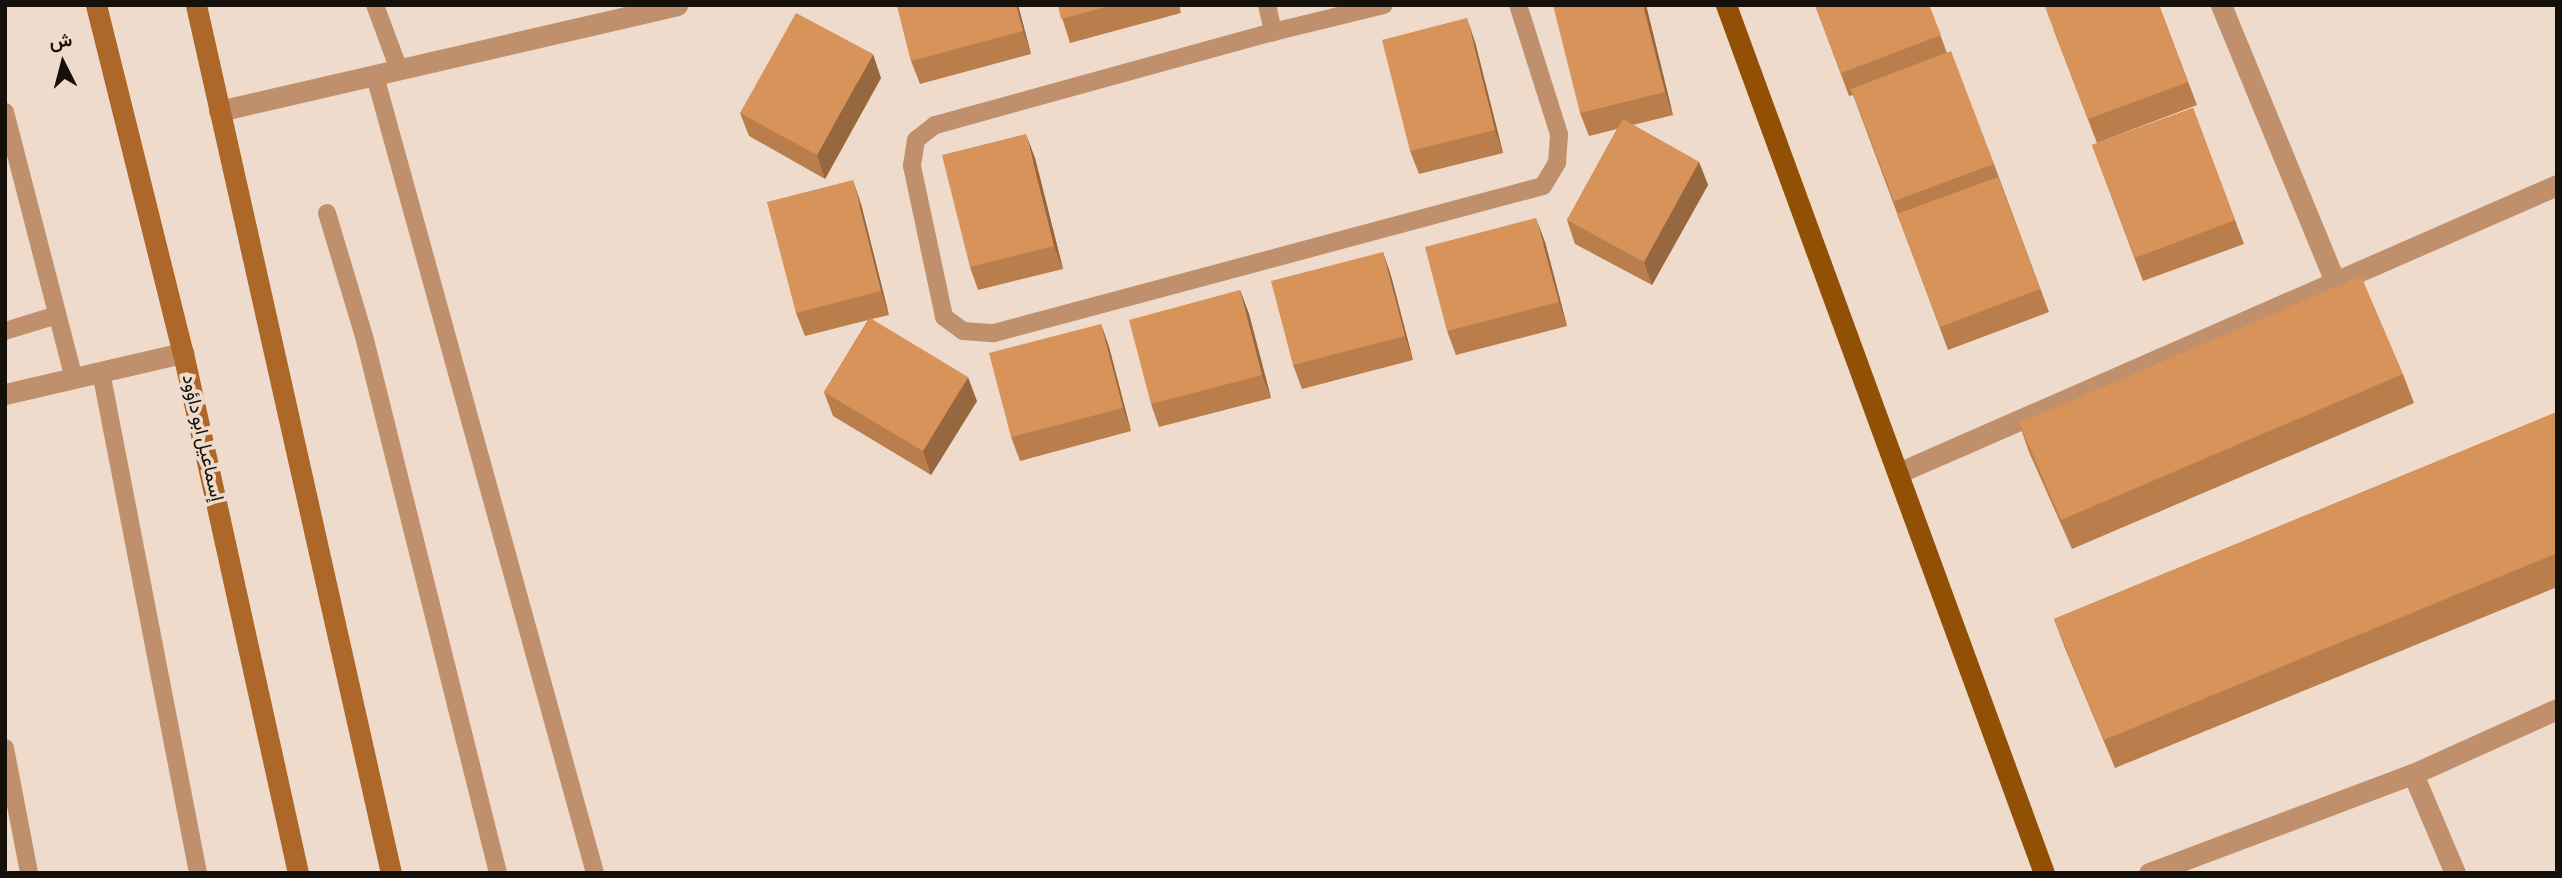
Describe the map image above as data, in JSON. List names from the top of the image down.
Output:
{
  "streets": {
    "main road": ["إسماعيل ابو داؤود"]
  },
  "north": "top"
}
